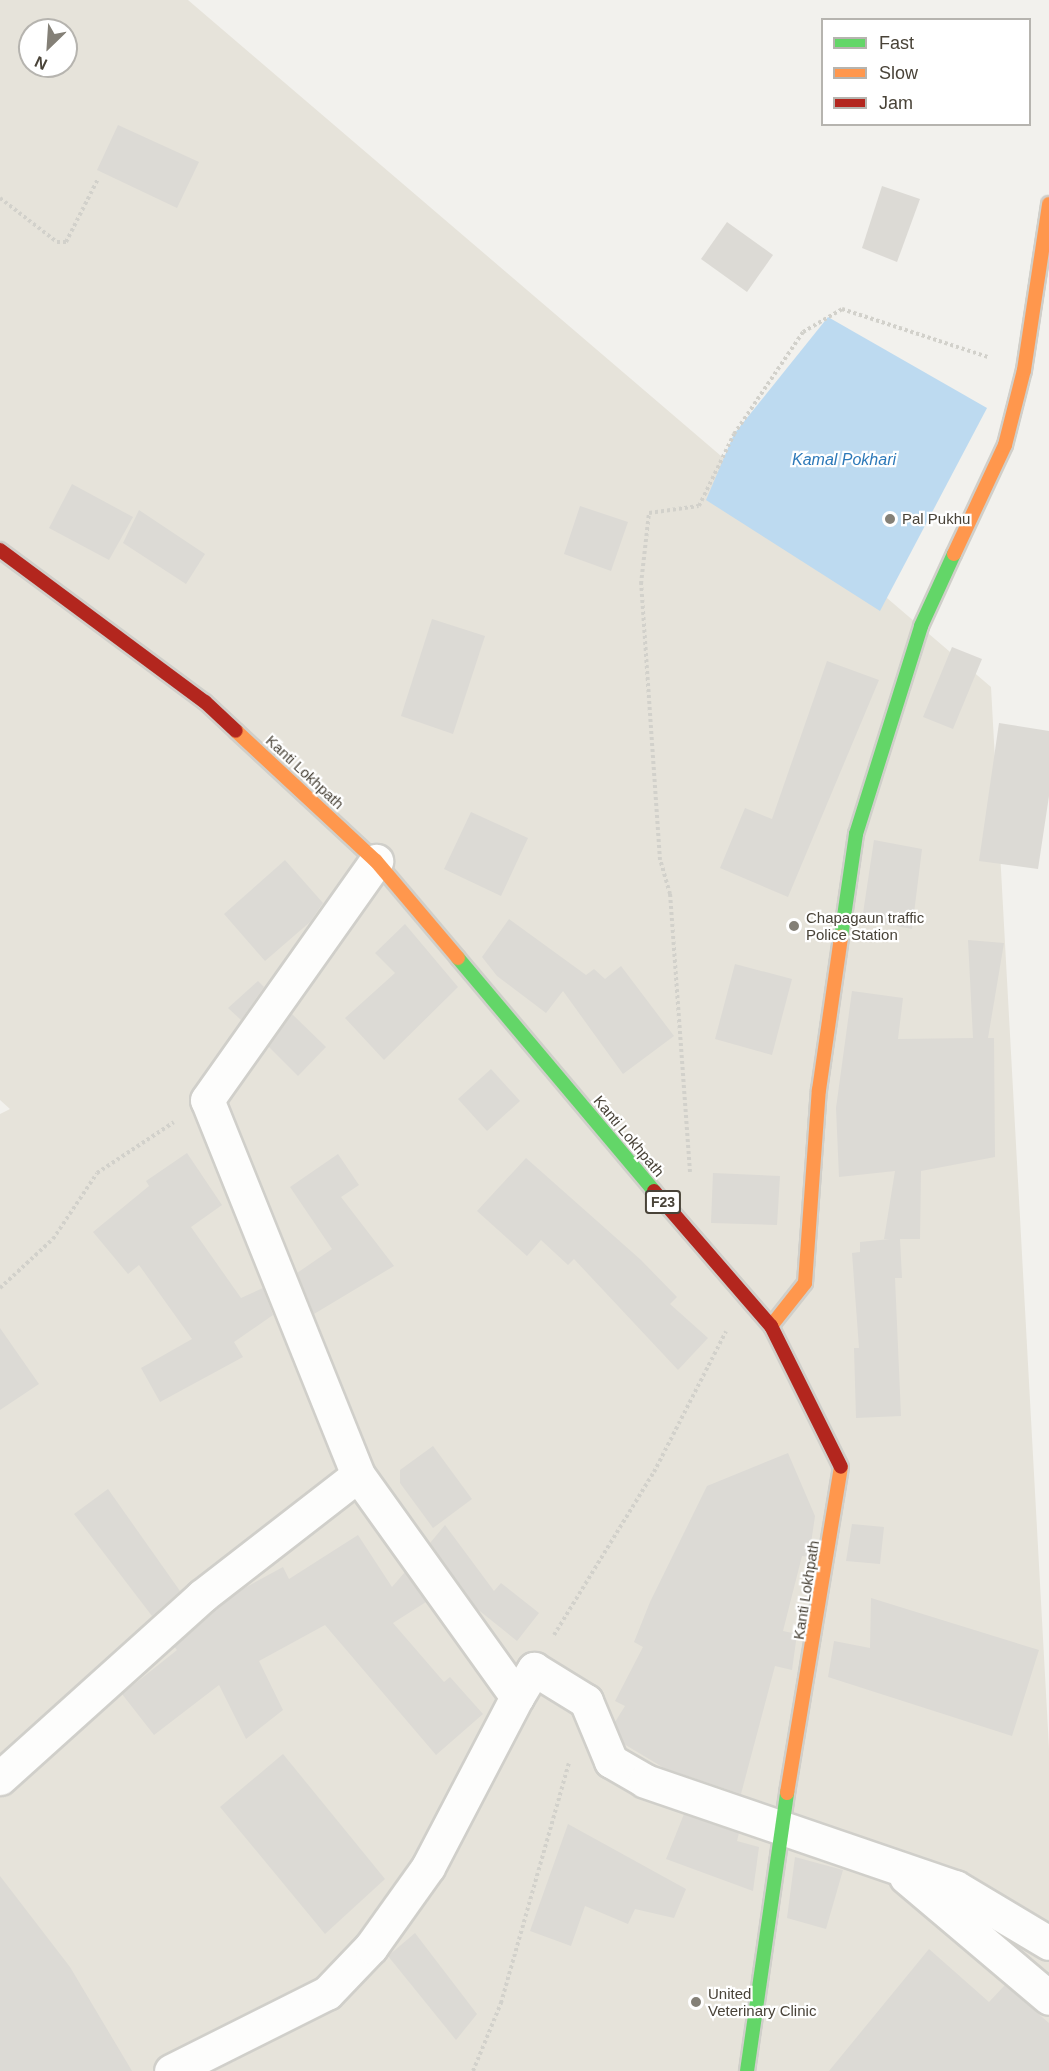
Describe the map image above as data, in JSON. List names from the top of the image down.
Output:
{
  "streets": {
    "main road": ["Kanti Lokhpath", "F23"]
  },
  "water": ["Kamal Pokhari"],
  "places": ["Pal Pukhu", "Chapagaun traffic Police Station", "United Veterinary Clinic"],
  "legend": ["Fast", "Slow", "Jam"],
  "north": "bottom left"
}
